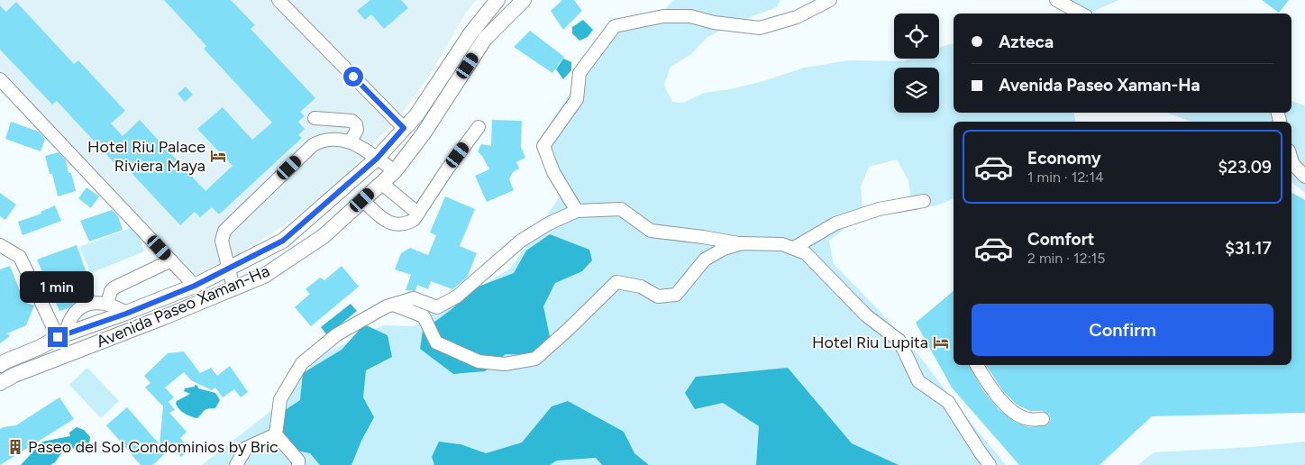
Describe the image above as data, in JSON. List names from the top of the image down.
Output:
{
  "streets": {
    "main road": ["Avenida Paseo Xaman-Ha"]
  },
  "places": {
    "hotel": ["Hotel Riu Palace Riviera Maya", "Hotel Riu Lupita"],
    "building": ["Paseo del Sol Condominios by Bric"]
  },
  "page": {
    "banner": ["Azteca", "Avenida Paseo Xaman-Ha"],
    "list": [
      {
        "name": "Economy",
        "note": "1 min · 12:14",
        "value": "$23.09"
      },
      {
        "name": "Comfort",
        "note": "2 min · 12:15",
        "value": "$31.17"
      }
    ],
    "bubble": "1 min",
    "buttons": "Confirm"
  }
}
